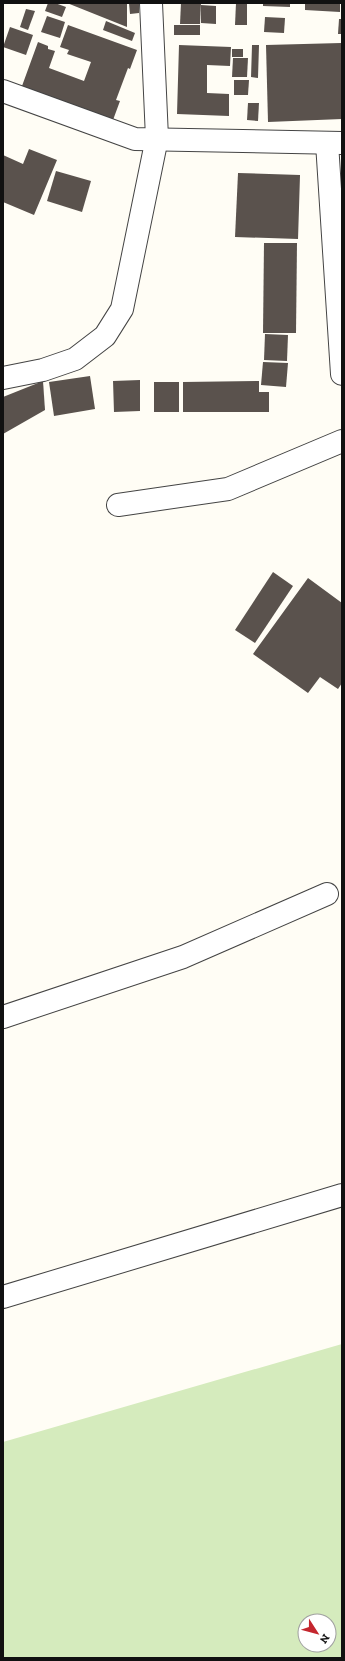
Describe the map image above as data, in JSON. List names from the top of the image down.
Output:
{
  "north": "bottom right"
}
